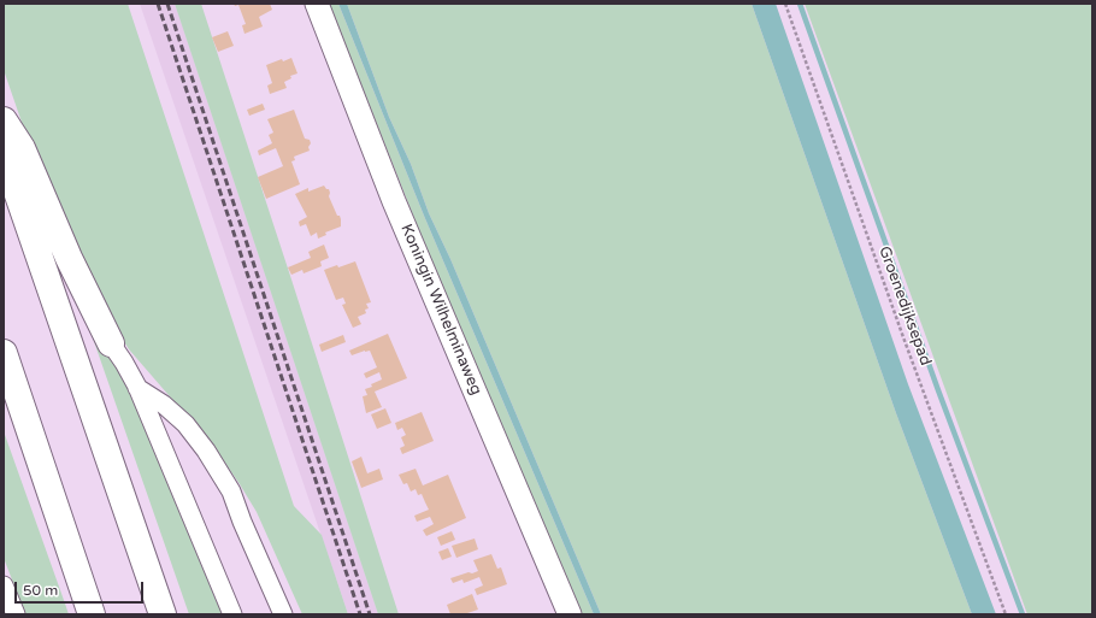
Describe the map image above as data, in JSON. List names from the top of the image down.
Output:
{
  "streets": {
    "main road": ["Koningin Wilhelminaweg"],
    "path": ["Groenedijksepad"]
  },
  "scale_bar": "50 m"
}
